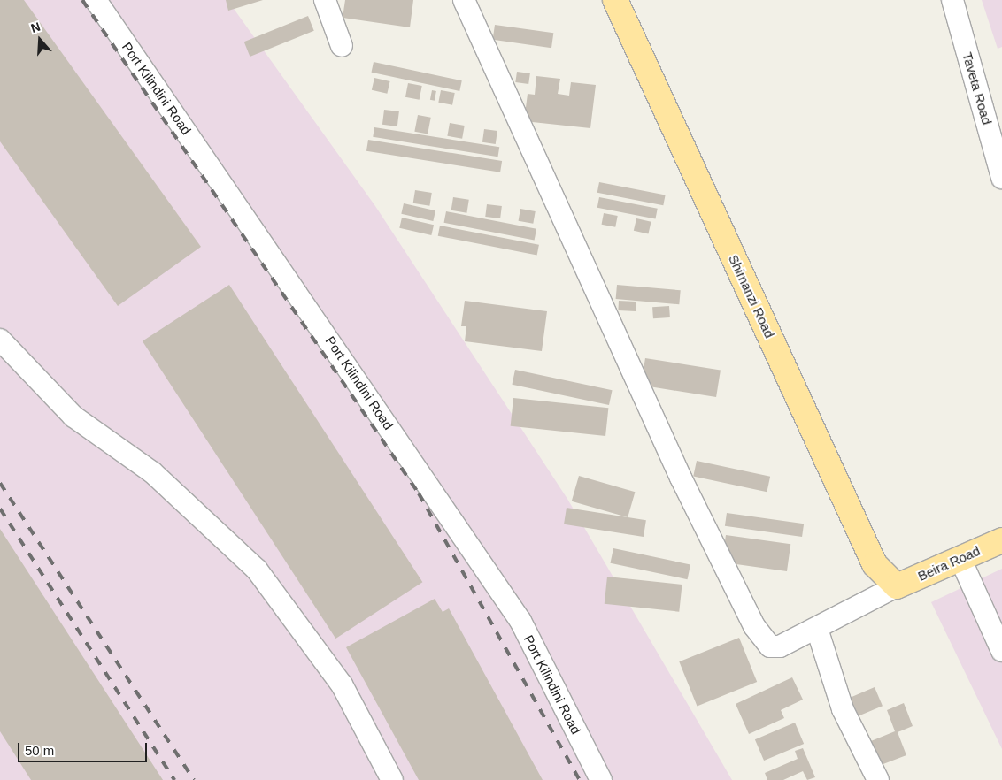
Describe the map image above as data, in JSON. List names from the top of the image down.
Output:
{
  "streets": {
    "main road": ["Shimanzi Road", "Beira Road"],
    "street": ["Port Kilindini Road", "Taveta Road"]
  },
  "crossings": [
    ["Shimanzi Road", "Beira Road"]
  ],
  "scale_bar": "50 m",
  "north": "top"
}
